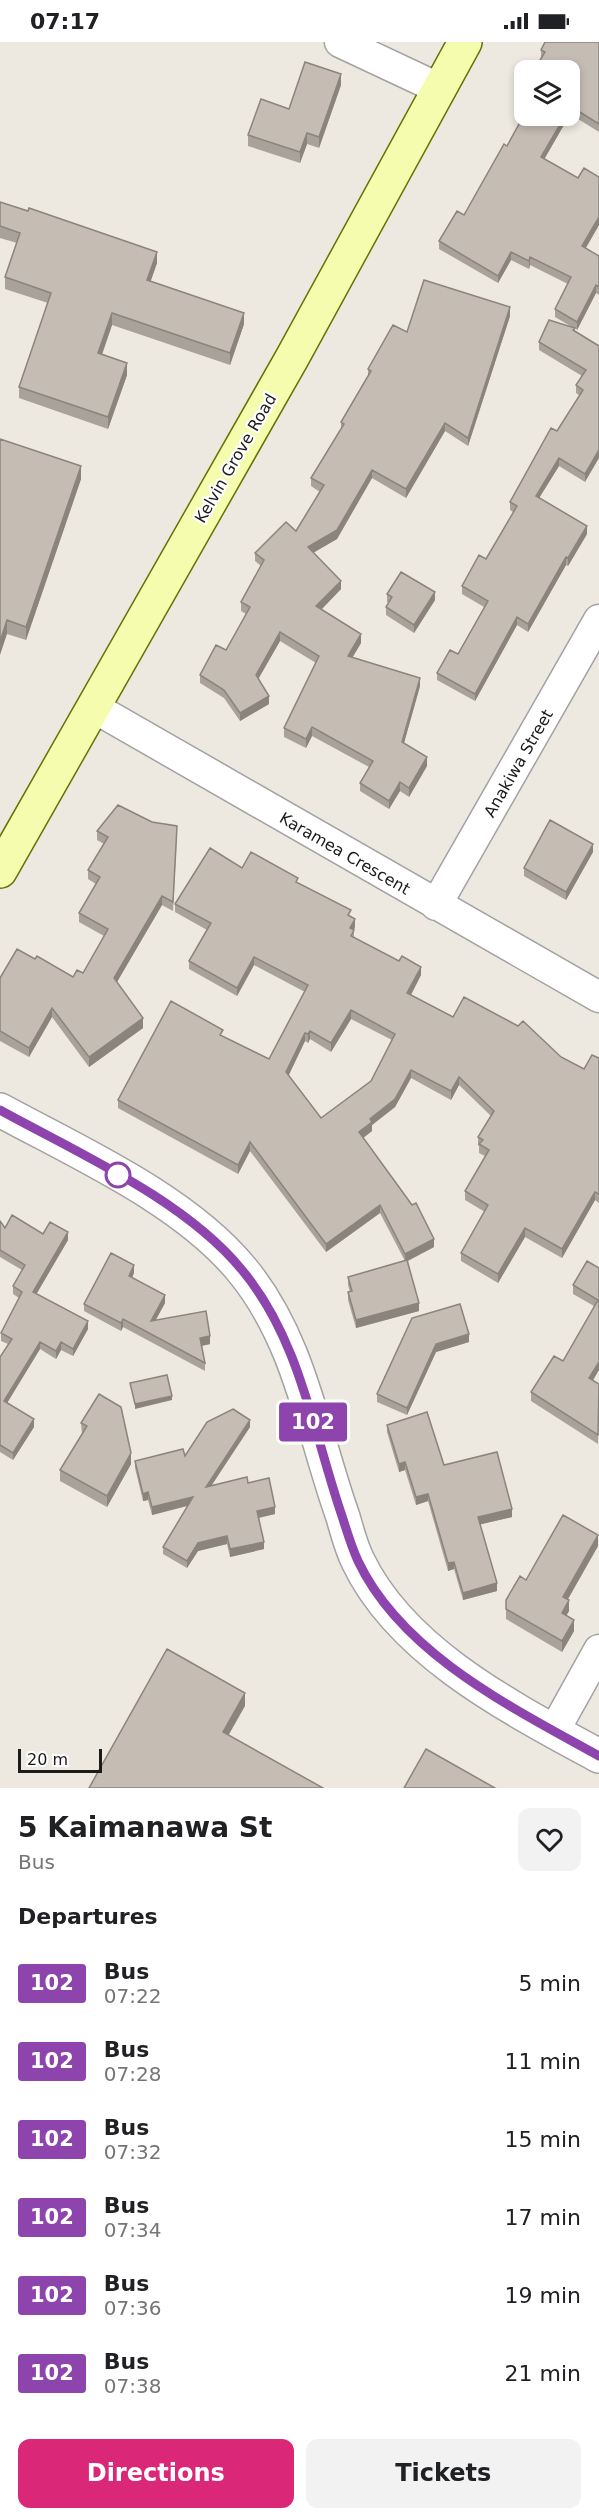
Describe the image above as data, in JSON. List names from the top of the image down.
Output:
{
  "streets": {
    "main road": ["Kelvin Grove Road"],
    "street": ["Anakiwa Street", "Karamea Crescent"]
  },
  "crossings": [
    ["Kelvin Grove Road", "Karamea Crescent"],
    ["Anakiwa Street", "Karamea Crescent"]
  ],
  "lines": ["bus line 102"],
  "scale_bar": "20 m",
  "page": {
    "status": "07:17",
    "on_map": "102",
    "scale": "20 m",
    "heading": [
      ["5 Kaimanawa St", "Bus"],
      "Departures"
    ],
    "list": [
      {
        "mark": "102",
        "name": "Bus",
        "note": "07:22",
        "value": "5 min"
      },
      {
        "mark": "102",
        "name": "Bus",
        "note": "07:28",
        "value": "11 min"
      },
      {
        "mark": "102",
        "name": "Bus",
        "note": "07:32",
        "value": "15 min"
      },
      {
        "mark": "102",
        "name": "Bus",
        "note": "07:34",
        "value": "17 min"
      },
      {
        "mark": "102",
        "name": "Bus",
        "note": "07:36",
        "value": "19 min"
      },
      {
        "mark": "102",
        "name": "Bus",
        "note": "07:38",
        "value": "21 min"
      }
    ],
    "buttons": ["Directions", "Tickets"]
  }
}
